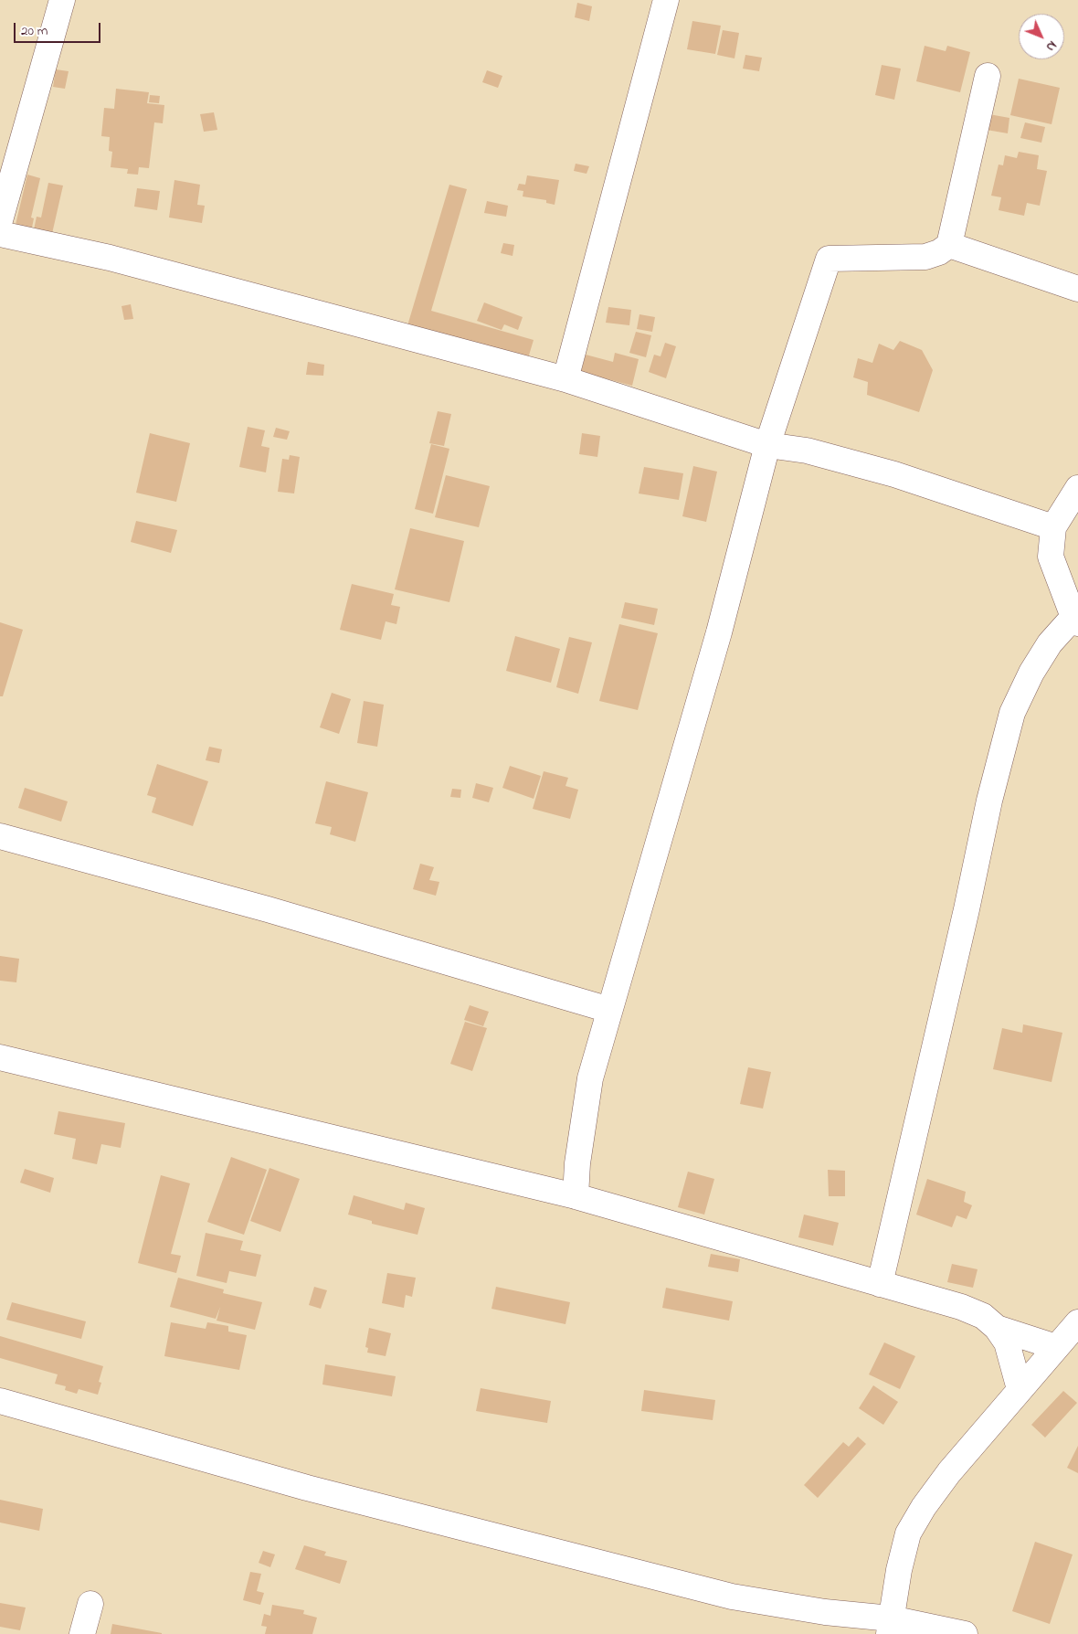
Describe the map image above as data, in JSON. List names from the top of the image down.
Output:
{
  "scale_bar": "20 m",
  "north": "bottom right"
}
